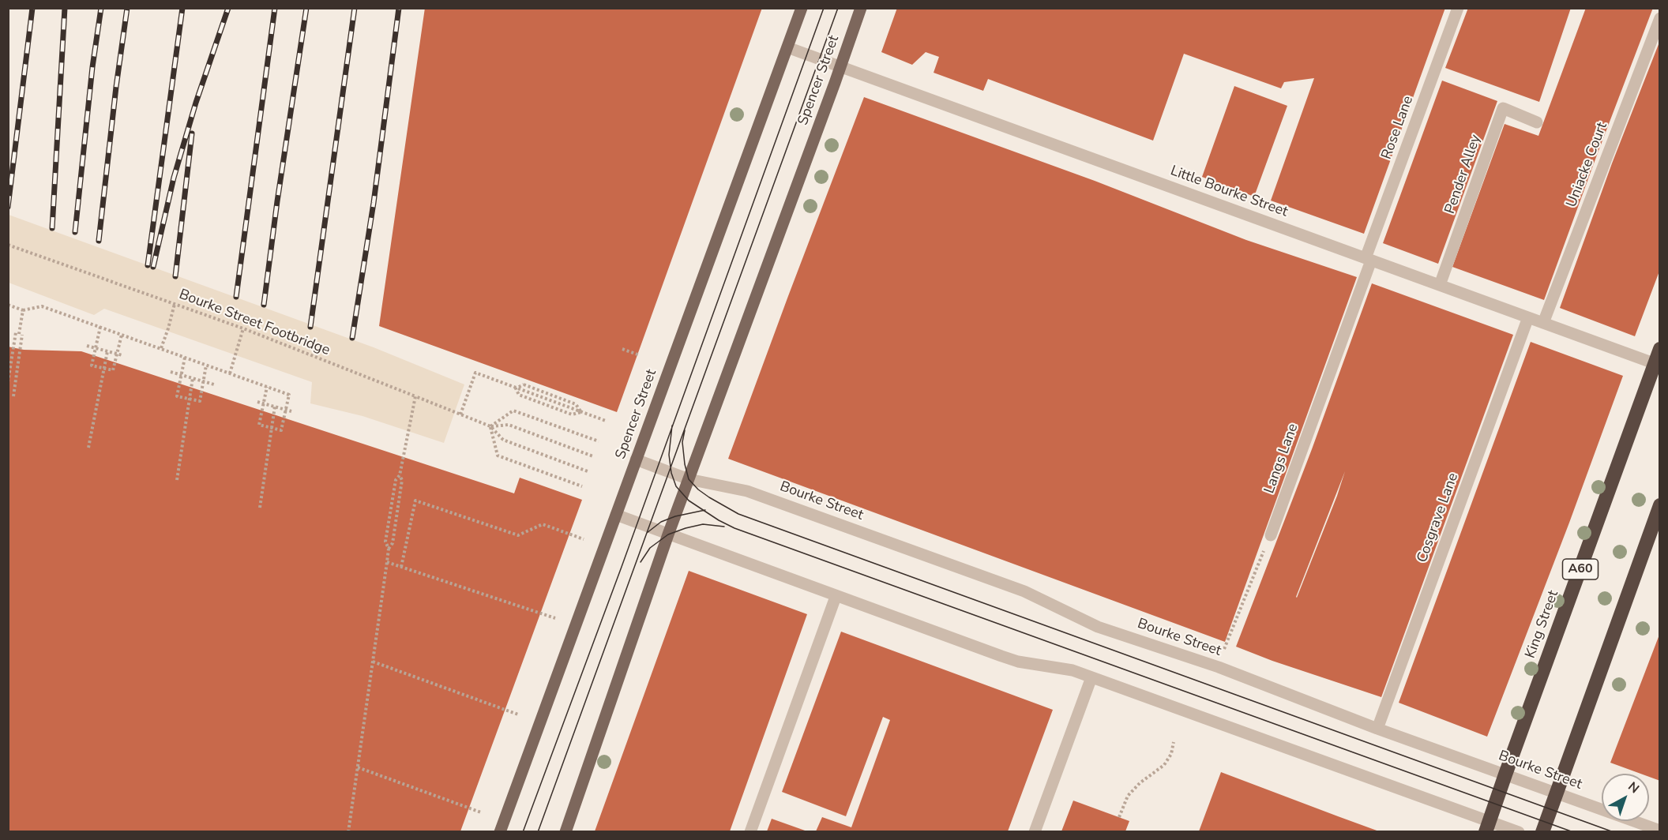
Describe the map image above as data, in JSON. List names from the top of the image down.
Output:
{
  "streets": {
    "highway": ["A60", "King Street"],
    "main road": ["Spencer Street"],
    "street": [
      "Rose Lane",
      "Uniacke Court",
      "Pender Alley",
      "Little Bourke Street",
      "Langs Lane",
      "Bourke Street",
      "Cosgrave Lane"
    ],
    "path": ["Bourke Street Footbridge"]
  },
  "crossings": [
    ["Spencer Street", "Little Bourke Street"],
    ["Spencer Street", "Bourke Street"],
    ["Rose Lane", "Little Bourke Street"],
    ["Rose Lane", "Langs Lane"],
    ["Uniacke Court", "Little Bourke Street"],
    ["Pender Alley", "Little Bourke Street"],
    ["Little Bourke Street", "Langs Lane"],
    ["Little Bourke Street", "Cosgrave Lane"],
    ["Little Bourke Street", "King Street"],
    ["Bourke Street", "Cosgrave Lane"],
    ["Bourke Street", "King Street"]
  ],
  "north": "top right"
}
